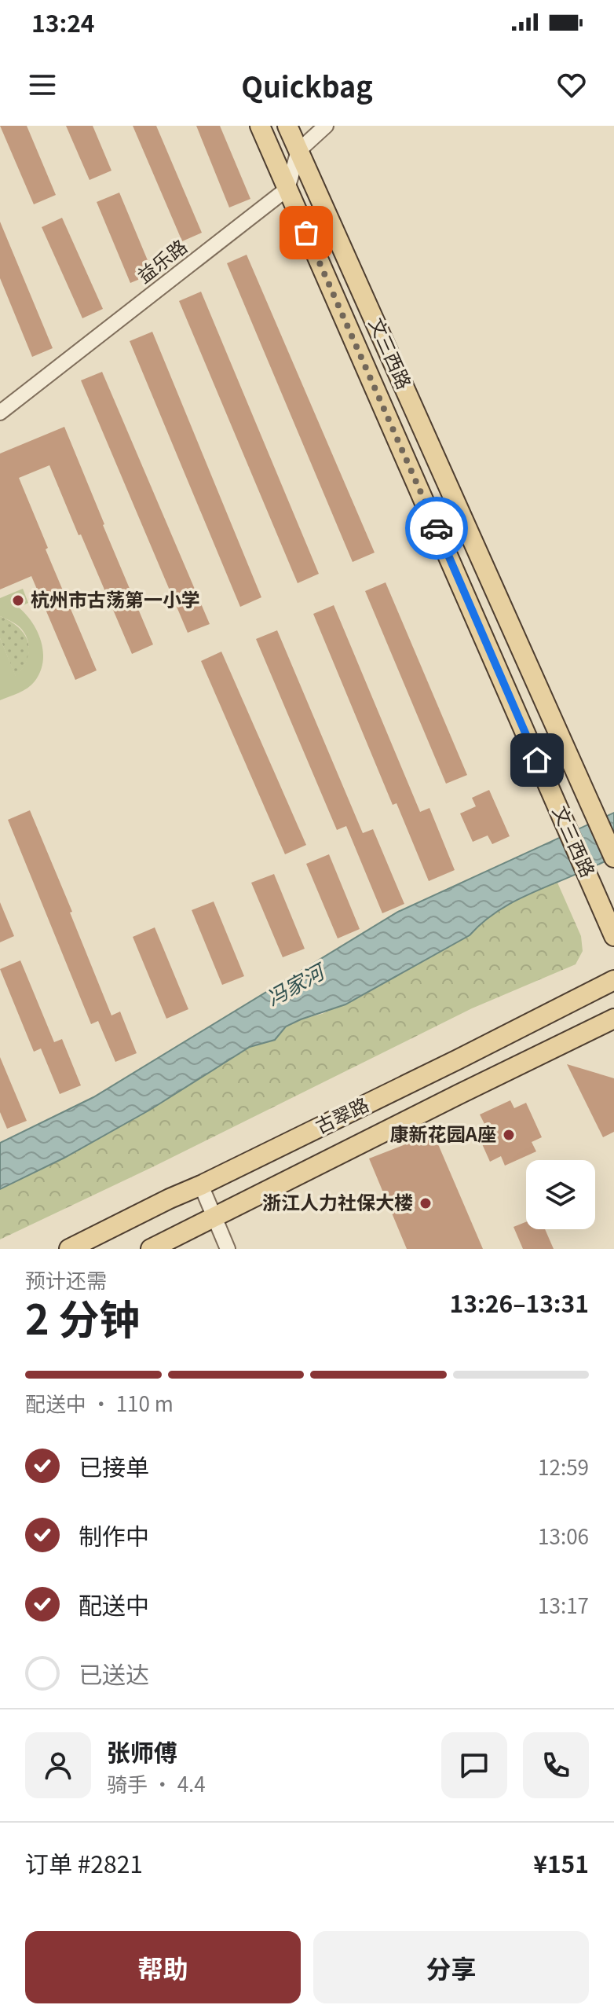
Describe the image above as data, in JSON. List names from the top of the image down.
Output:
{
  "streets": {
    "main road": ["文三西路", "古翠路"],
    "street": ["益乐路"]
  },
  "crossings": [
    ["益乐路", "文三西路"]
  ],
  "water": ["冯家河"],
  "places": ["杭州市古荡第一小学", "康新花园A座", "浙江人力社保大楼"],
  "page": {
    "status": "13:24",
    "header": "Quickbag",
    "heading": ["2 分钟", "预计还需", "13:26–13:31"],
    "panel": [
      "张师傅",
      "骑手 · 4.4",
      "订单 #2821",
      "¥151"
    ],
    "bar": "配送中 · 110 m",
    "list": [
      ["已接单", "12:59"],
      ["制作中", "13:06"],
      ["配送中", "13:17"],
      "已送达"
    ],
    "buttons": ["帮助", "分享"]
  }
}
